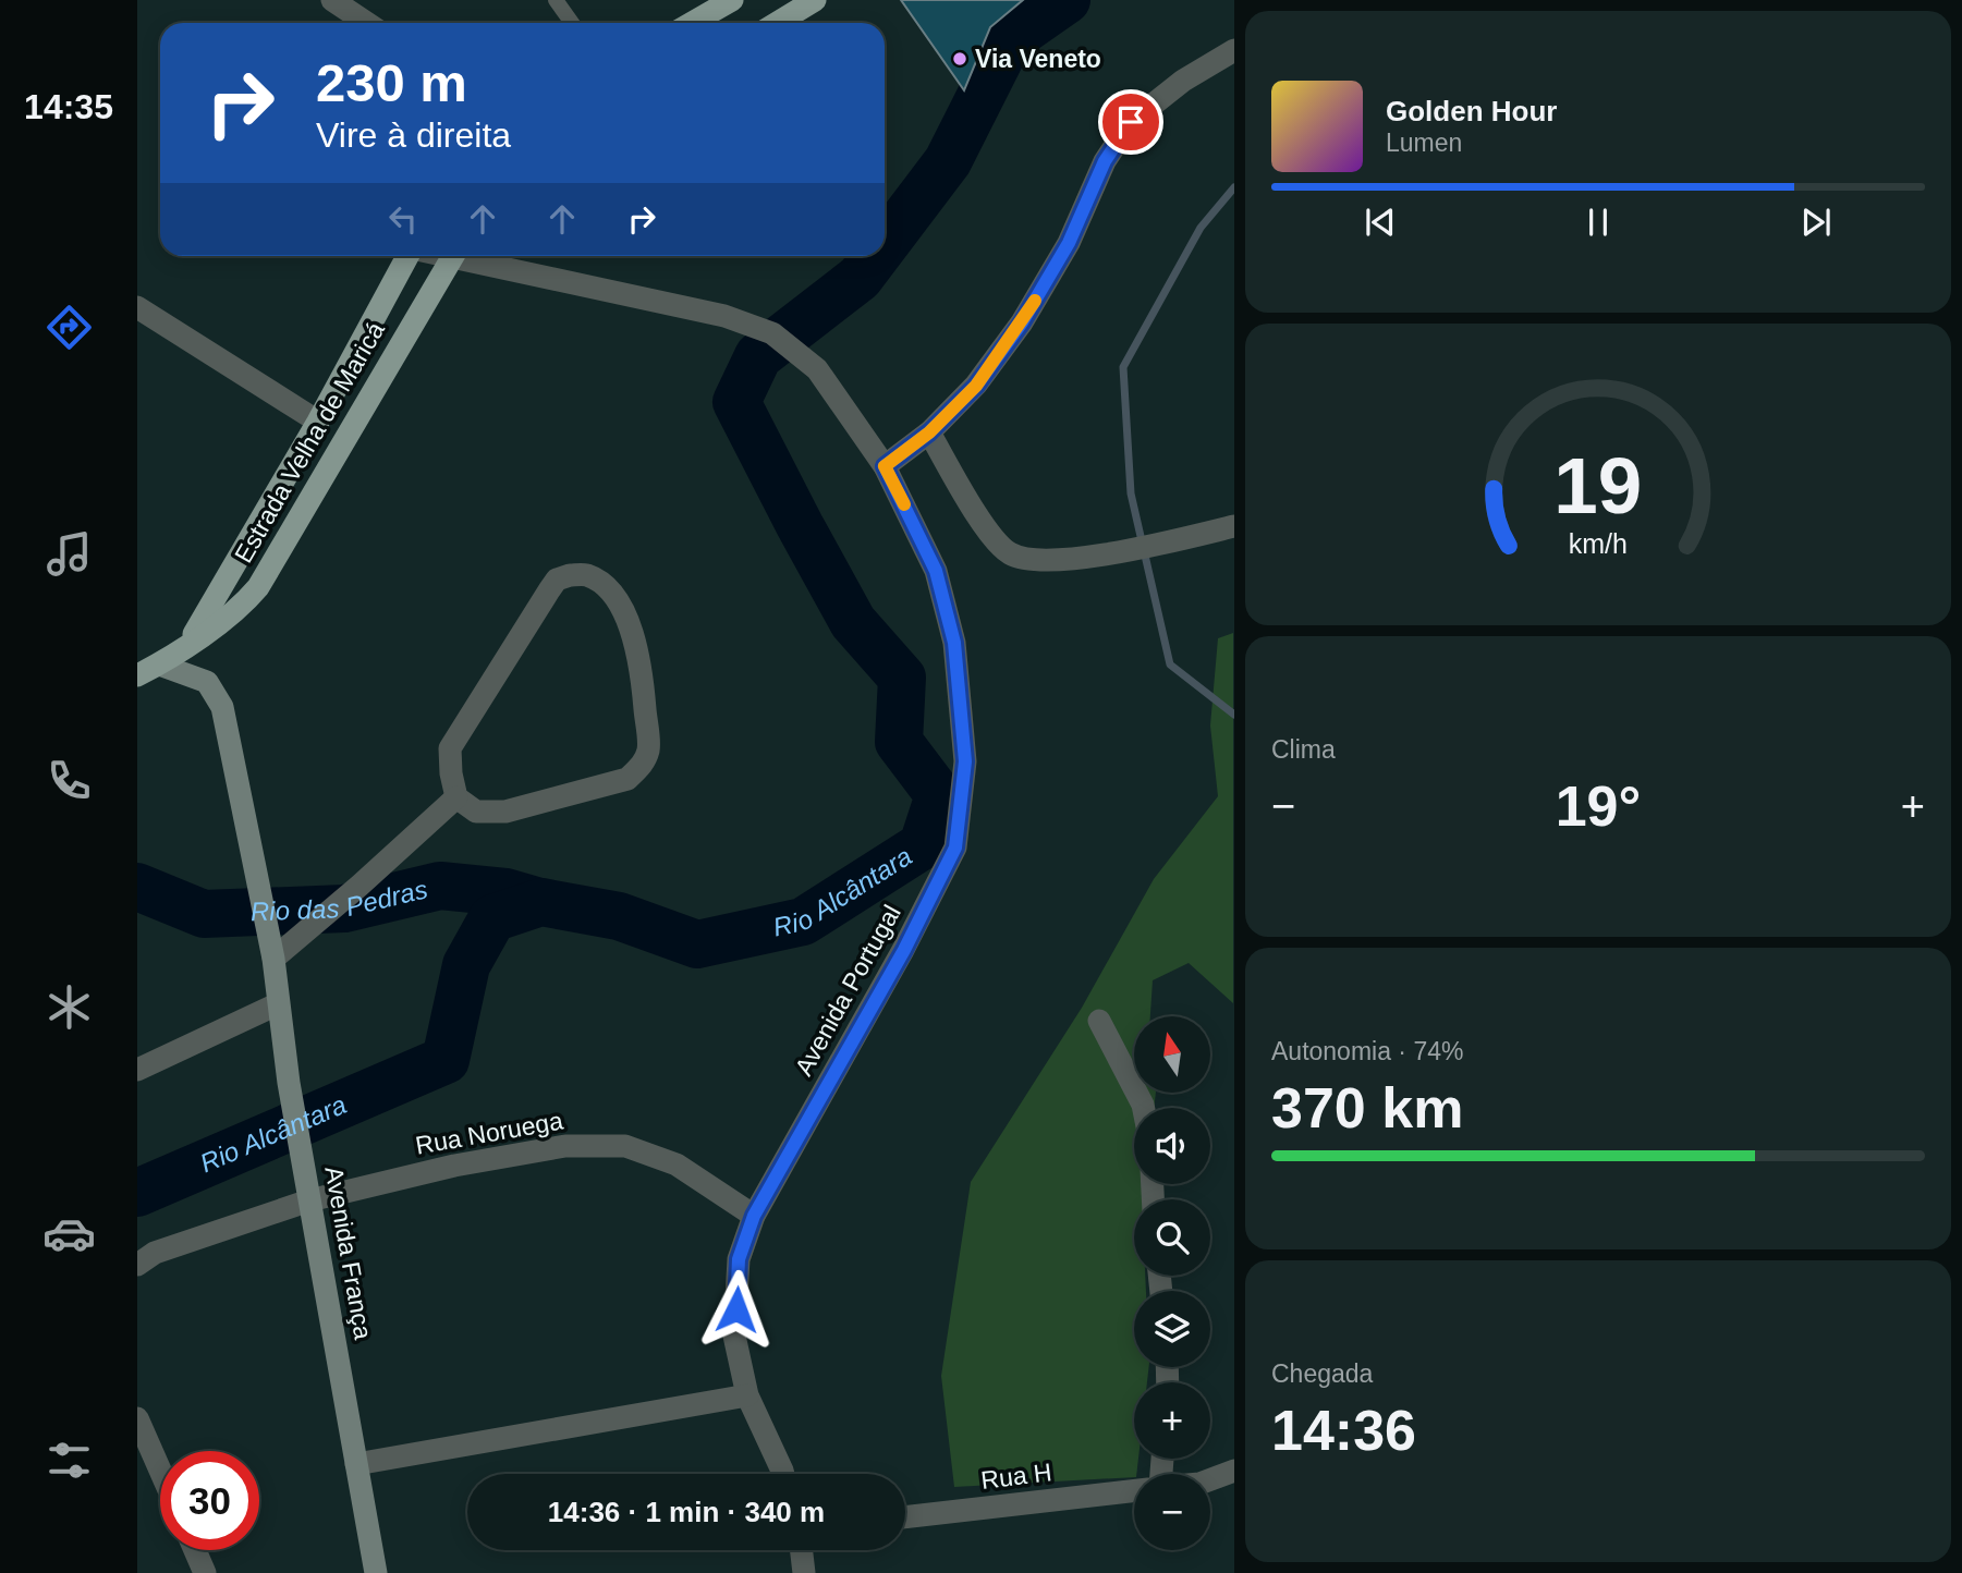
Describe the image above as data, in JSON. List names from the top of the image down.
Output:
{
  "streets": {
    "main road": ["Estrada Velha de Maricá"],
    "street": [
      "Avenida Portugal",
      "Rua Noruega",
      "Avenida França",
      "Rua H"
    ]
  },
  "crossings": [
    ["Estrada Velha de Maricá", "Avenida França"],
    ["Avenida Portugal", "Rua Noruega"],
    ["Rua Noruega", "Avenida França"]
  ],
  "water": ["Rio Alcântara", "Rio das Pedras"],
  "places": ["Via Veneto"],
  "north": "top",
  "page": {
    "tabs": "14:35",
    "turn": ["230 m", "Vire à direita"],
    "song": ["Golden Hour", "Lumen"],
    "tile": [
      "Clima",
      ["Autonomia · 74%", "370 km"],
      ["Chegada", "14:36"]
    ],
    "heat": ["−", "19°", "+"],
    "map_buttons": ["+", "−"],
    "limit": "30",
    "trip": "14:36 · 1 min · 340 m",
    "gauge": ["19", "km/h"]
  }
}
